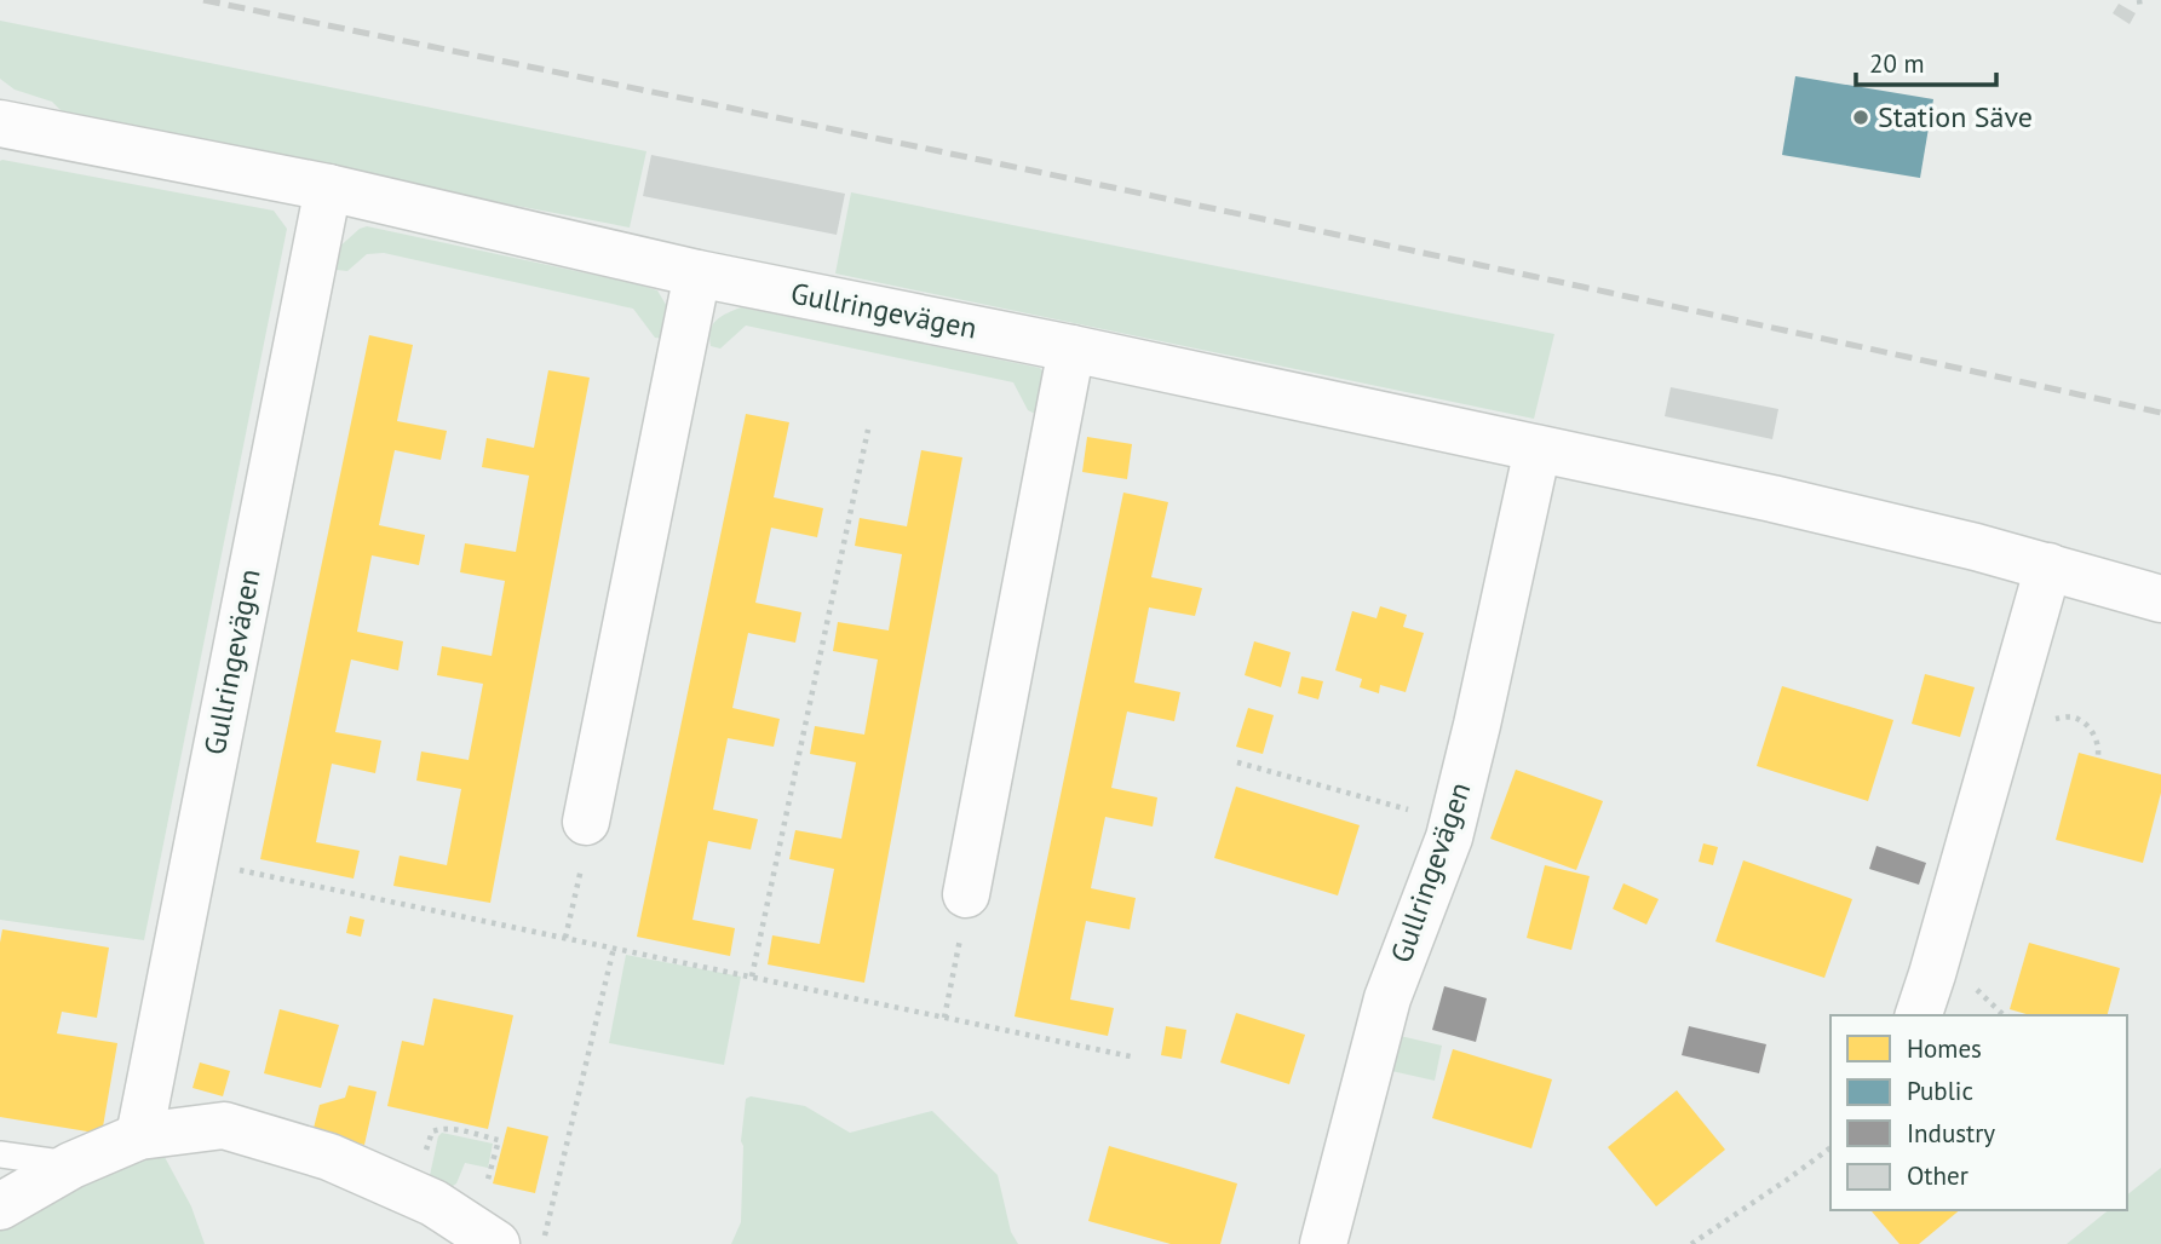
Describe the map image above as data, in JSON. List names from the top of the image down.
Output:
{
  "streets": {
    "street": ["Gullringevägen"]
  },
  "places": ["Station Säve"],
  "legend": [
    "Homes",
    "Public",
    "Industry",
    "Other"
  ],
  "scale_bar": "20 m"
}
